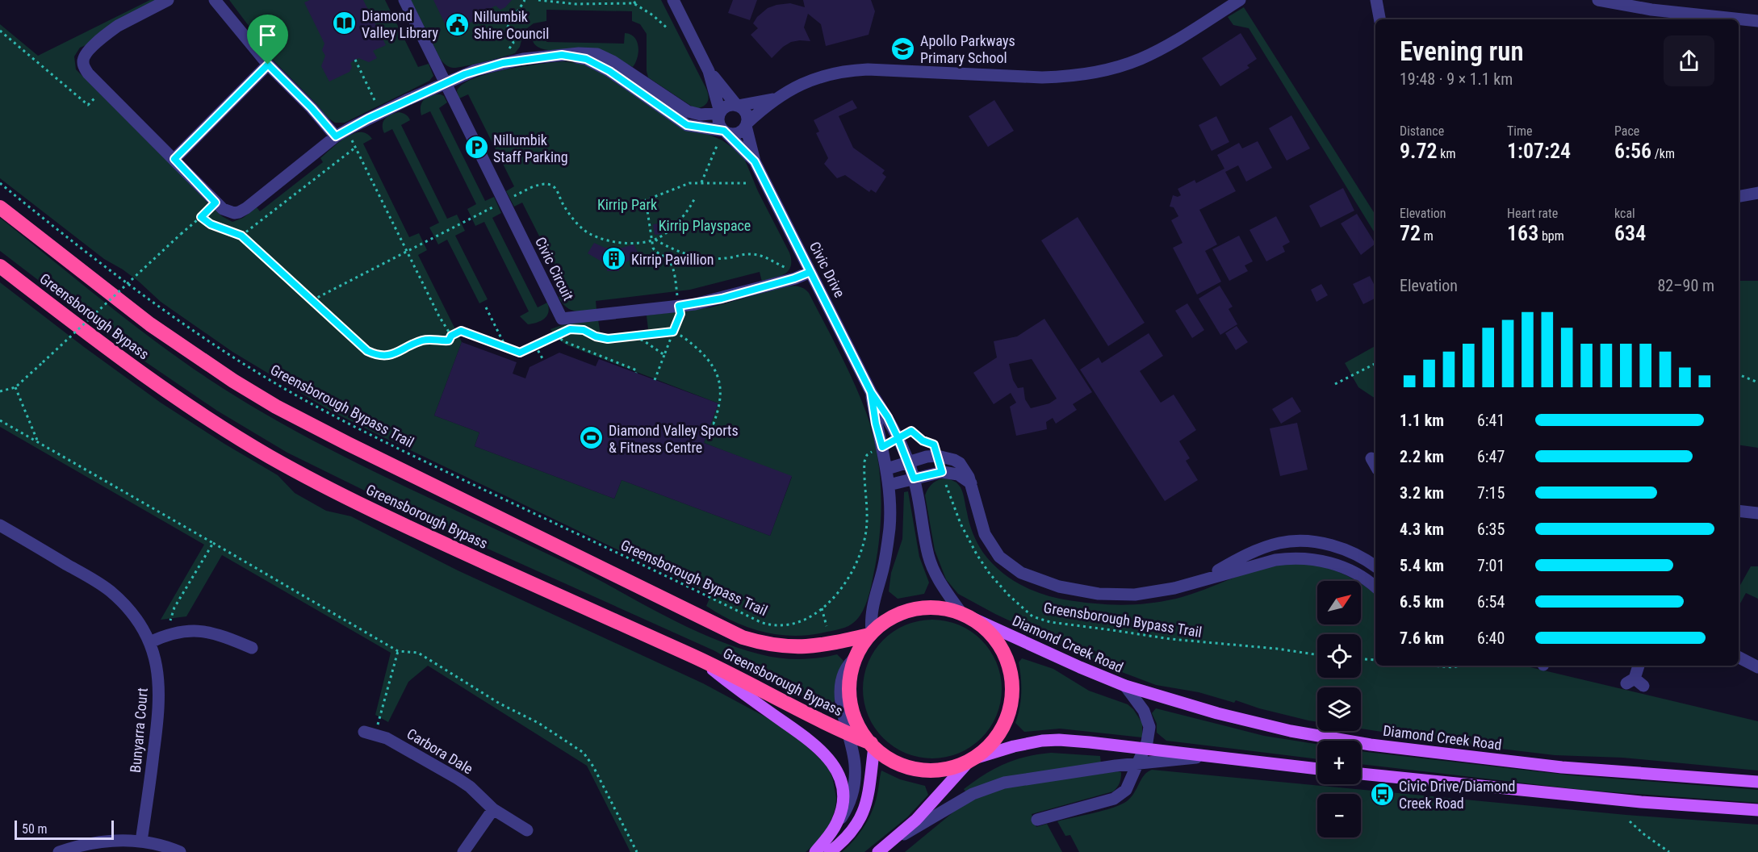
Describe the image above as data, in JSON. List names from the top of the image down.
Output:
{
  "streets": {
    "highway": ["Greensborough Bypass"],
    "main road": ["Diamond Creek Road"],
    "street": [
      "Civic Circuit",
      "Civic Drive",
      "Bunyarra Court",
      "Carbora Dale"
    ],
    "path": ["Greensborough Bypass Trail"]
  },
  "crossings": [
    ["Civic Circuit", "Civic Drive"],
    ["Civic Drive", "Greensborough Bypass"],
    ["Civic Drive", "Greensborough Bypass Trail"],
    ["Civic Drive", "Diamond Creek Road"],
    ["Greensborough Bypass", "Diamond Creek Road"]
  ],
  "parks": ["Kirrip Park", "Kirrip Playspace"],
  "places": {
    "library": ["Diamond Valley Library"],
    "public building": ["Nillumbik Shire Council"],
    "school or university": ["Apollo Parkways Primary School"],
    "parking": ["Nillumbik Staff Parking"],
    "building": ["Kirrip Pavillion"],
    "sports": ["Diamond Valley Sports & Fitness Centre"],
    "bus stop": ["Civic Drive/Diamond Creek Road"]
  },
  "scale_bar": "50 m",
  "north": "top right",
  "page": {
    "heading": ["Evening run", "19:48 · 9 × 1.1 km"],
    "stats": [
      ["Distance", "9.72 km"],
      ["Time", "1:07:24"],
      ["Pace", "6:56 /km"],
      ["Elevation", "72 m"],
      ["Heart rate", "163 bpm"],
      ["kcal", "634"]
    ],
    "chart": ["Elevation", "82–90 m"],
    "list": [
      {
        "name": "1.1 km",
        "note": "6:41"
      },
      {
        "name": "2.2 km",
        "note": "6:47"
      },
      {
        "name": "3.2 km",
        "note": "7:15"
      },
      {
        "name": "4.3 km",
        "note": "6:35"
      },
      {
        "name": "5.4 km",
        "note": "7:01"
      },
      {
        "name": "6.5 km",
        "note": "6:54"
      },
      {
        "name": "7.6 km",
        "note": "6:40"
      }
    ],
    "map_buttons": ["+", "−"],
    "scale": "50 m"
  }
}
